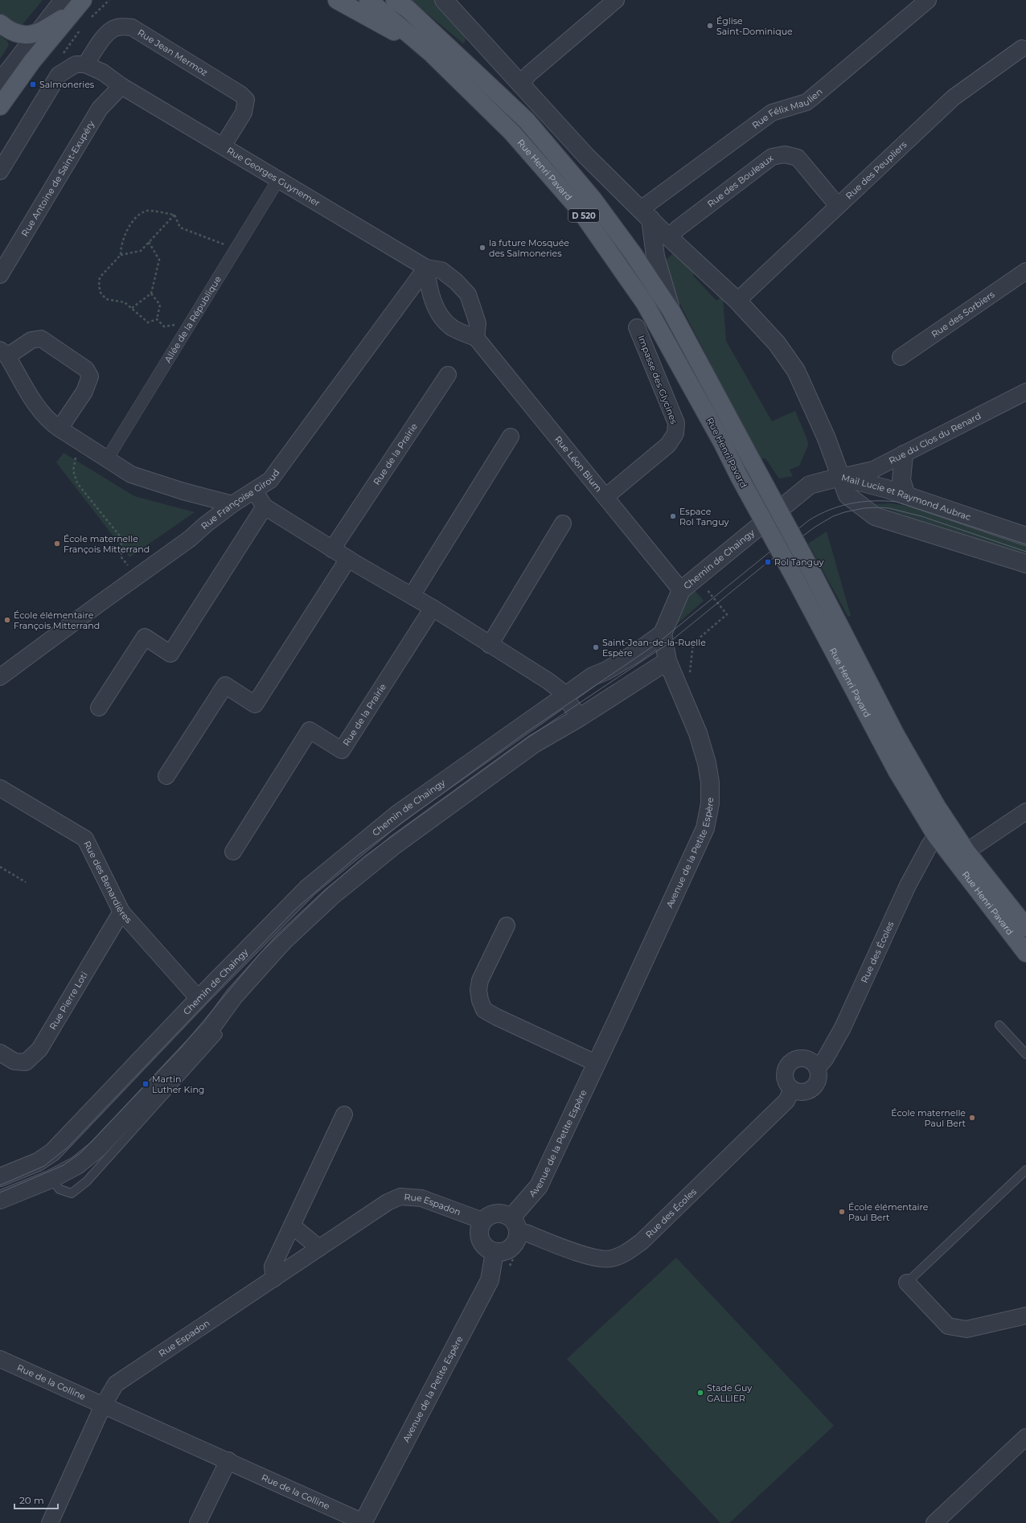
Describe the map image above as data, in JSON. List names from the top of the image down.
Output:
{
  "streets": {
    "main road": ["Rue Henri Pavard", "D 520"],
    "street": [
      "Rue Jean Mermoz",
      "Rue Félix Maulien",
      "Rue des Peupliers",
      "Rue Georges Guynemer",
      "Rue Antoine de Saint-Exupéry",
      "Rue des Bouleaux",
      "Rue des Sorbiers",
      "Allée de la République",
      "Impasse des Glycines",
      "Rue du Clos du Renard",
      "Rue de la Prairie",
      "Rue Léon Blum",
      "Rue Françoise Giroud",
      "Mail Lucie et Raymond Aubrac",
      "Chemin de Chaingy",
      "Avenue de la Petite Espère",
      "Rue des Benardières",
      "Rue des Écoles",
      "Rue Pierre Loti",
      "Rue Espadon",
      "Rue de la Colline"
    ]
  },
  "crossings": [
    ["Rue Jean Mermoz", "Rue Georges Guynemer"],
    ["Rue Henri Pavard", "Rue des Écoles"],
    ["Rue des Peupliers", "Rue des Bouleaux"],
    ["Rue Georges Guynemer", "Rue Antoine de Saint-Exupéry"],
    ["Rue Georges Guynemer", "Allée de la République"],
    ["Rue Georges Guynemer", "Rue Léon Blum"],
    ["Rue Georges Guynemer", "Rue Françoise Giroud"],
    ["Impasse des Glycines", "Rue Léon Blum"],
    ["Rue du Clos du Renard", "Mail Lucie et Raymond Aubrac"],
    ["Rue du Clos du Renard", "Chemin de Chaingy"],
    ["Rue Léon Blum", "Rue Françoise Giroud"],
    ["Rue Léon Blum", "Chemin de Chaingy"],
    ["Mail Lucie et Raymond Aubrac", "Chemin de Chaingy"],
    ["Chemin de Chaingy", "Avenue de la Petite Espère"],
    ["Chemin de Chaingy", "Rue des Benardières"],
    ["Avenue de la Petite Espère", "Rue des Écoles"],
    ["Avenue de la Petite Espère", "Rue Espadon"],
    ["Avenue de la Petite Espère", "Rue de la Colline"],
    ["Rue des Benardières", "Rue Pierre Loti"],
    ["Rue des Écoles", "Rue Espadon"],
    ["Rue Espadon", "Rue de la Colline"]
  ],
  "places": {
    "other": [
      "Église Saint-Dominique",
      "la future Mosquée des Salmoneries",
      "Espace Rol Tanguy",
      "École maternelle François Mitterrand",
      "École élémentaire François Mitterrand",
      "Saint-Jean-de-la-Ruelle Espère",
      "École maternelle Paul Bert",
      "École élémentaire Paul Bert",
      "Stade Guy GALLIER"
    ],
    "transit": ["Salmoneries", "Rol Tanguy", "Martin Luther King"]
  },
  "scale_bar": "20 m"
}
